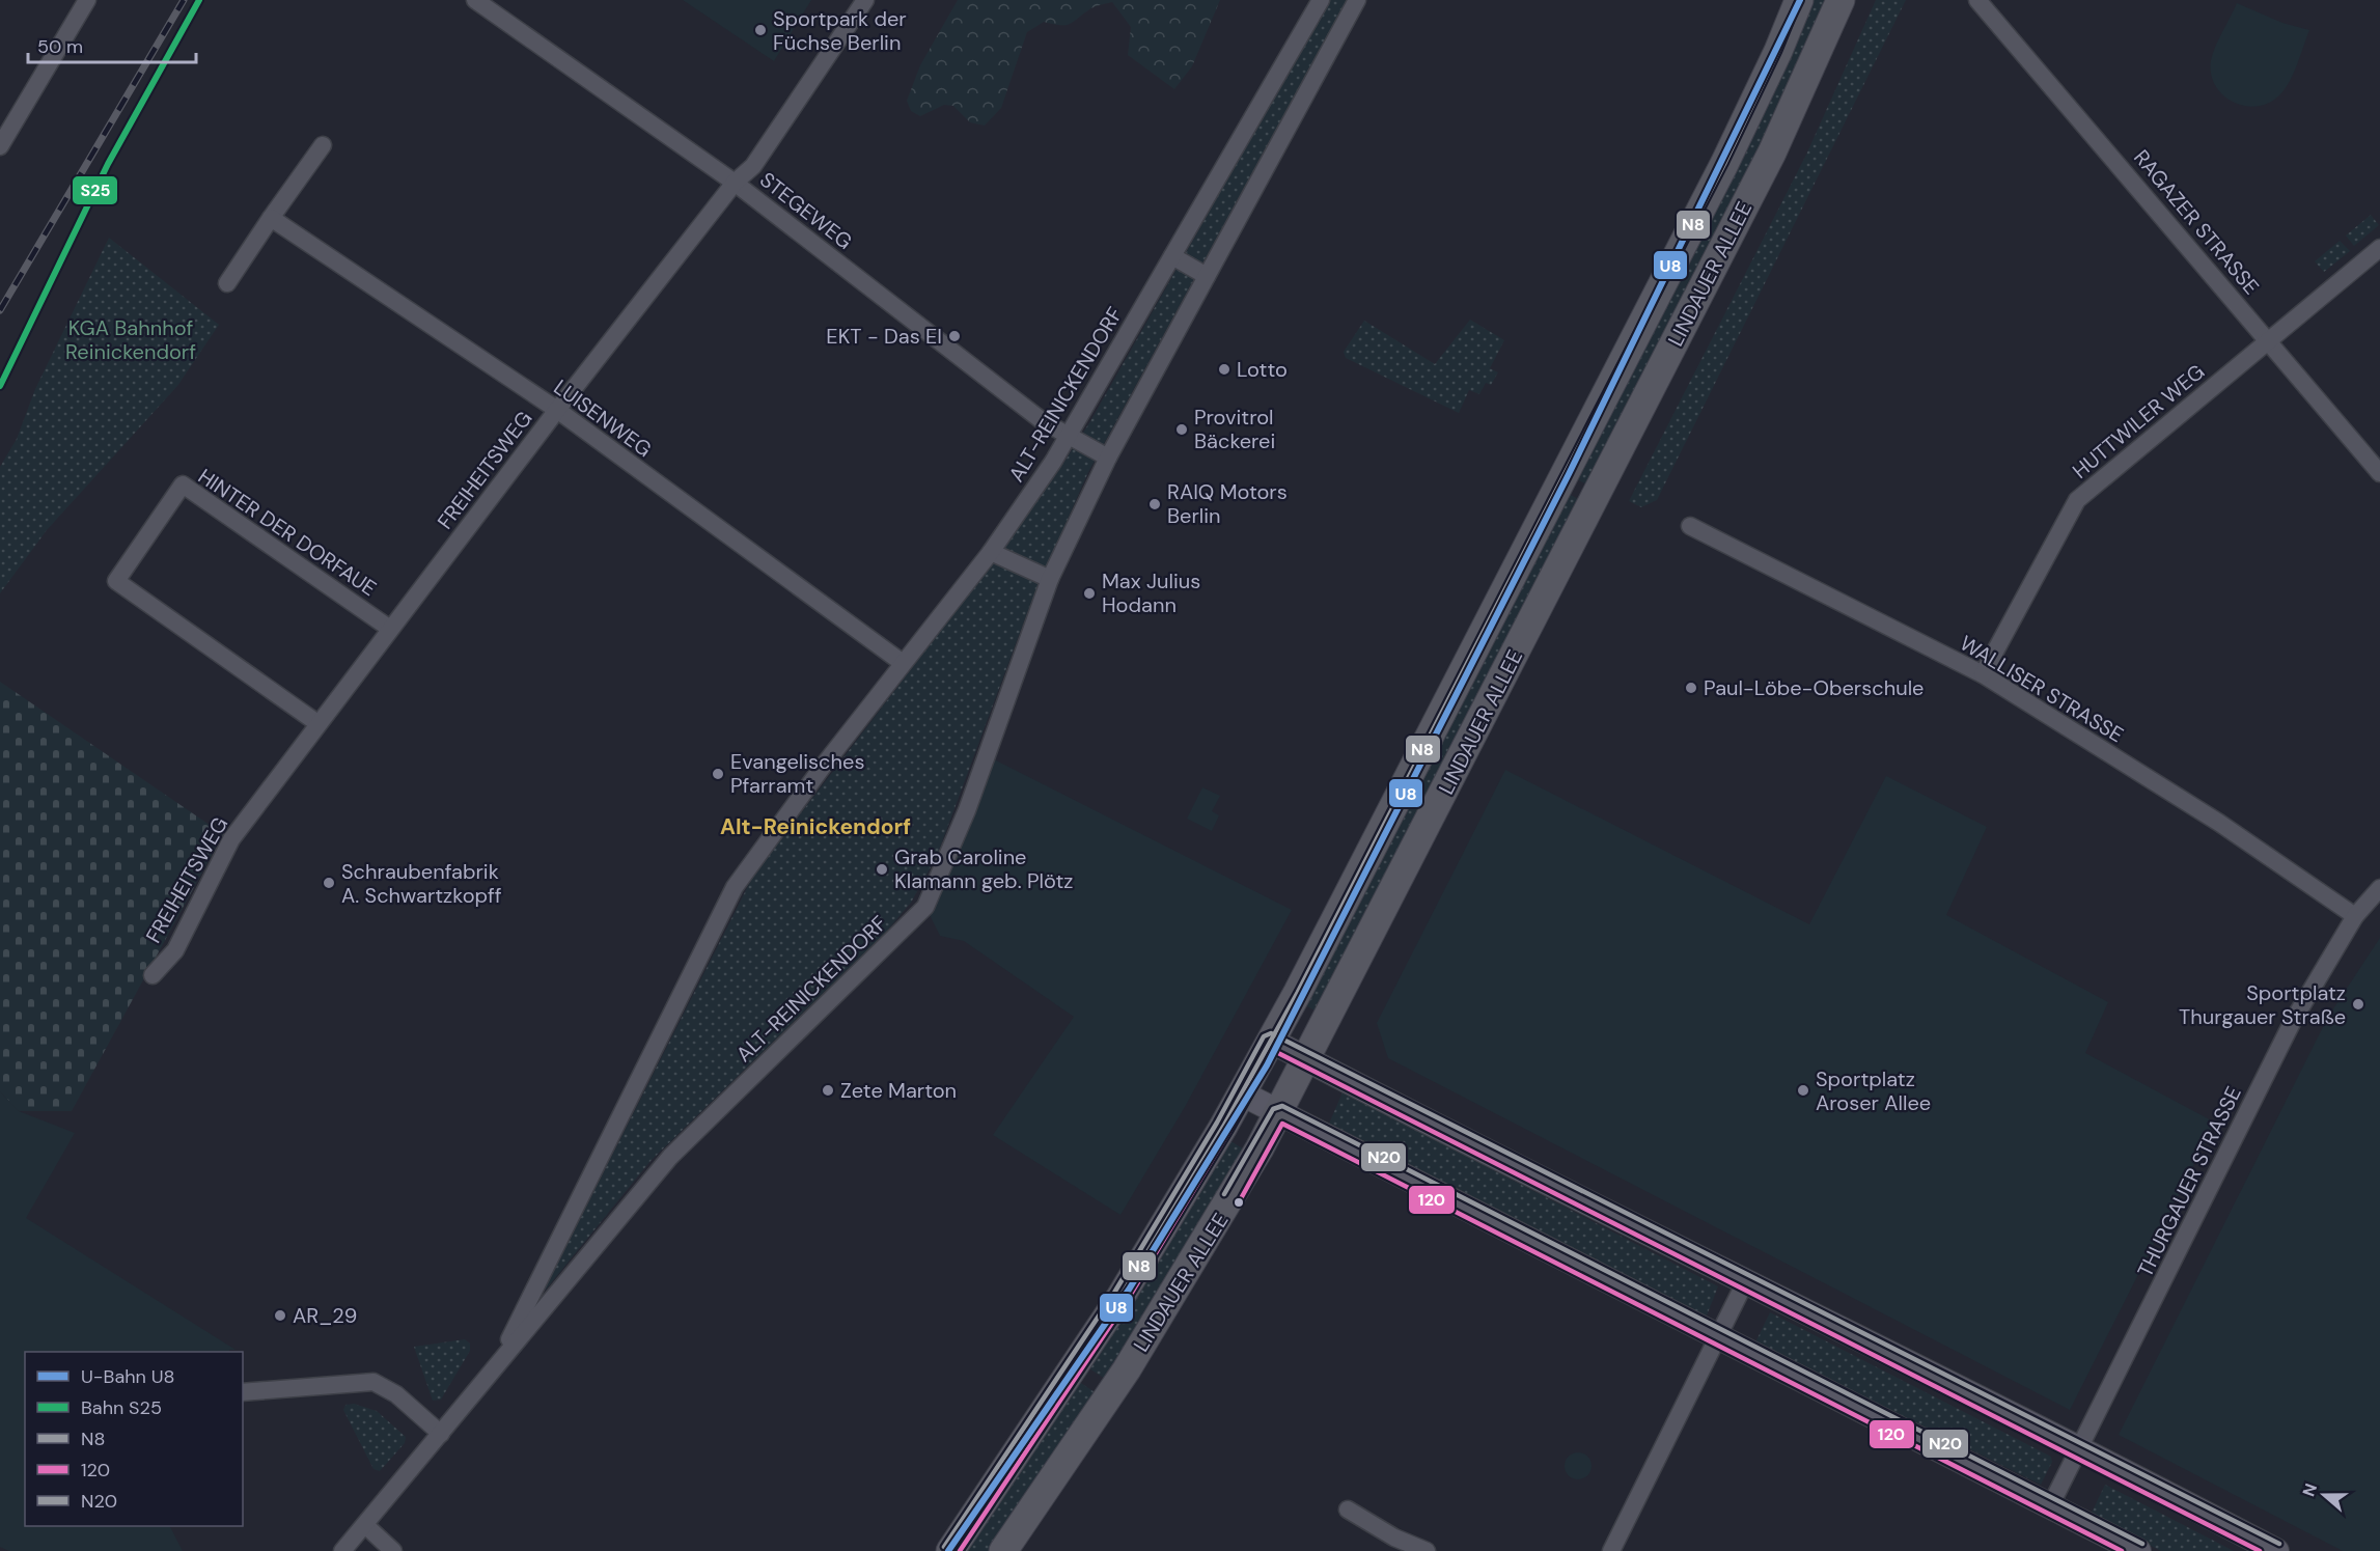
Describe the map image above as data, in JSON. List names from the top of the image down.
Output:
{
  "streets": {
    "main road": ["LINDAUER ALLEE"],
    "street": [
      "STEGEWEG",
      "RAGAZER STRASSE",
      "ALT-REINICKENDORF",
      "LUISENWEG",
      "HUTTWILER WEG",
      "FREIHEITSWEG",
      "HINTER DER DORFAUE",
      "WALLISER STRASSE",
      "THURGAUER STRASSE"
    ]
  },
  "crossings": [
    ["STEGEWEG", "ALT-REINICKENDORF"],
    ["STEGEWEG", "FREIHEITSWEG"],
    ["RAGAZER STRASSE", "HUTTWILER WEG"],
    ["ALT-REINICKENDORF", "LUISENWEG"],
    ["LUISENWEG", "FREIHEITSWEG"],
    ["HUTTWILER WEG", "WALLISER STRASSE"],
    ["FREIHEITSWEG", "HINTER DER DORFAUE"],
    ["WALLISER STRASSE", "THURGAUER STRASSE"]
  ],
  "districts": ["Alt-Reinickendorf"],
  "parks": ["KGA Bahnhof Reinickendorf"],
  "places": [
    "Sportpark der Füchse Berlin",
    "EKT - Das EI",
    "Lotto",
    "Provitrol Bäckerei",
    "RAIQ Motors Berlin",
    "Max Julius Hodann",
    "Paul-Löbe-Oberschule",
    "Evangelisches Pfarramt",
    "Grab Caroline Klamann geb. Plötz",
    "Schraubenfabrik A. Schwartzkopff",
    "Sportplatz Thurgauer Straße",
    "Zete Marton",
    "Sportplatz Aroser Allee",
    "AR_29"
  ],
  "lines": [
    "metro line U8",
    "rail line S25",
    "transit line N8",
    "transit line N20",
    "transit line 120"
  ],
  "legend": [
    "U-Bahn U8",
    "Bahn S25",
    "N8",
    "120",
    "N20"
  ],
  "scale_bar": "50 m",
  "north": "left"
}
